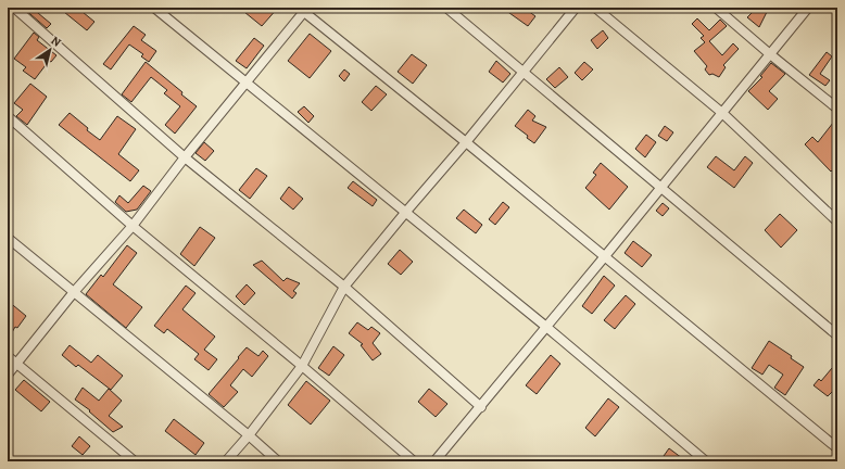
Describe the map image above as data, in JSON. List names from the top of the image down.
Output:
{
  "north": "top right"
}
